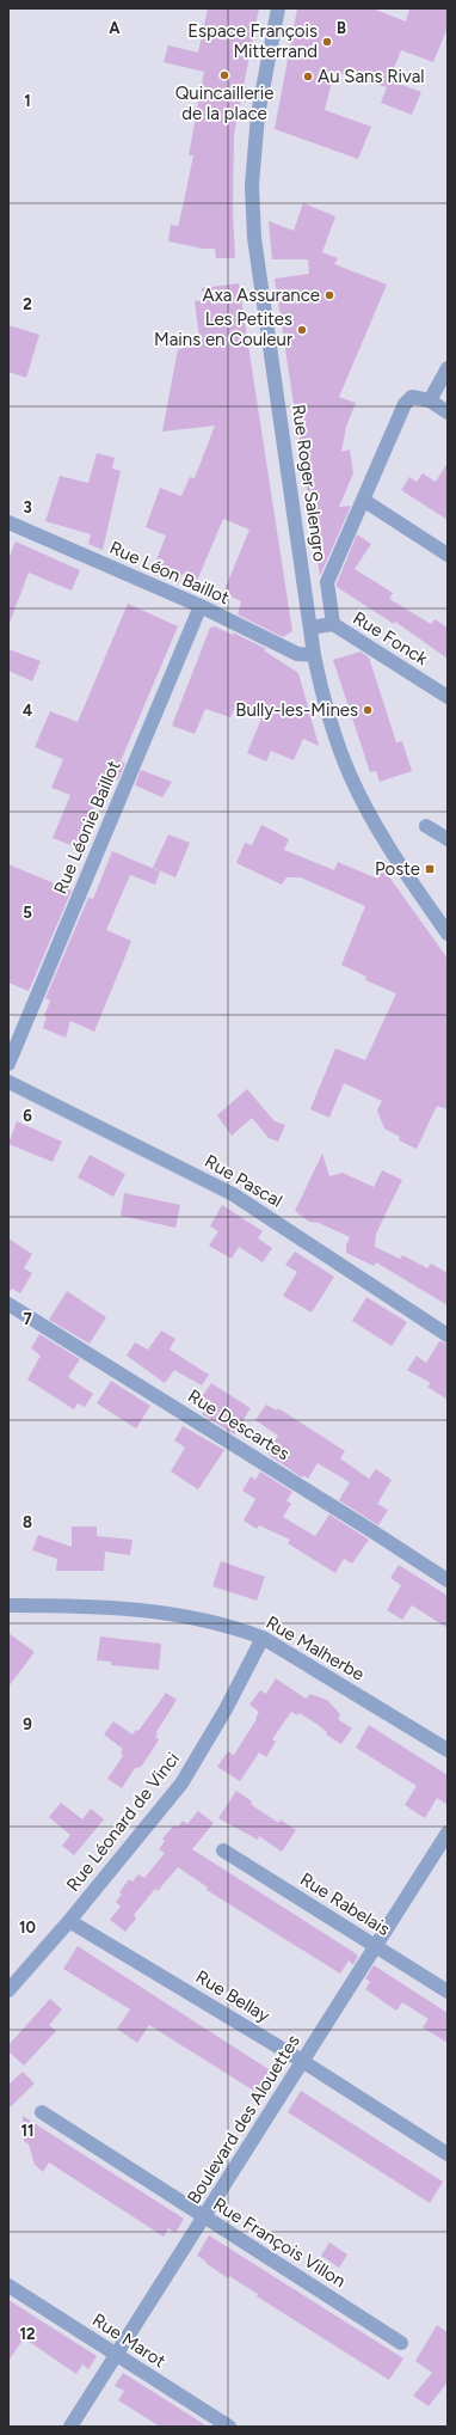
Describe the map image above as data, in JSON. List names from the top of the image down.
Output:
{
  "streets": {
    "street": [
      "Rue Roger Salengro",
      "Rue Léon Baillot",
      "Rue Fonck",
      "Rue Léonie Baillot",
      "Rue Pascal",
      "Rue Descartes",
      "Rue Malherbe",
      "Rue Léonard de Vinci",
      "Rue Rabelais",
      "Rue Bellay",
      "Boulevard des Alouettes",
      "Rue François Villon",
      "Rue Marot"
    ]
  },
  "crossings": [
    ["Rue Roger Salengro", "Rue Léon Baillot"],
    ["Rue Roger Salengro", "Rue Fonck"],
    ["Rue Léon Baillot", "Rue Léonie Baillot"],
    ["Rue Malherbe", "Rue Léonard de Vinci"],
    ["Rue Léonard de Vinci", "Rue Bellay"],
    ["Rue Rabelais", "Boulevard des Alouettes"],
    ["Rue Bellay", "Boulevard des Alouettes"],
    ["Boulevard des Alouettes", "Rue François Villon"],
    ["Boulevard des Alouettes", "Rue Marot"]
  ],
  "places": {
    "other": [
      "Espace François Mitterrand",
      "Quincaillerie de la place",
      "Au Sans Rival",
      "Axa Assurance",
      "Les Petites Mains en Couleur",
      "Bully-les-Mines"
    ],
    "transit": ["Poste"]
  },
  "grid": {
    "columns": ["A", "B"],
    "rows": [
      "1",
      "2",
      "3",
      "4",
      "5",
      "6",
      "7",
      "8",
      "9",
      "10",
      "11",
      "12"
    ]
  }
}
